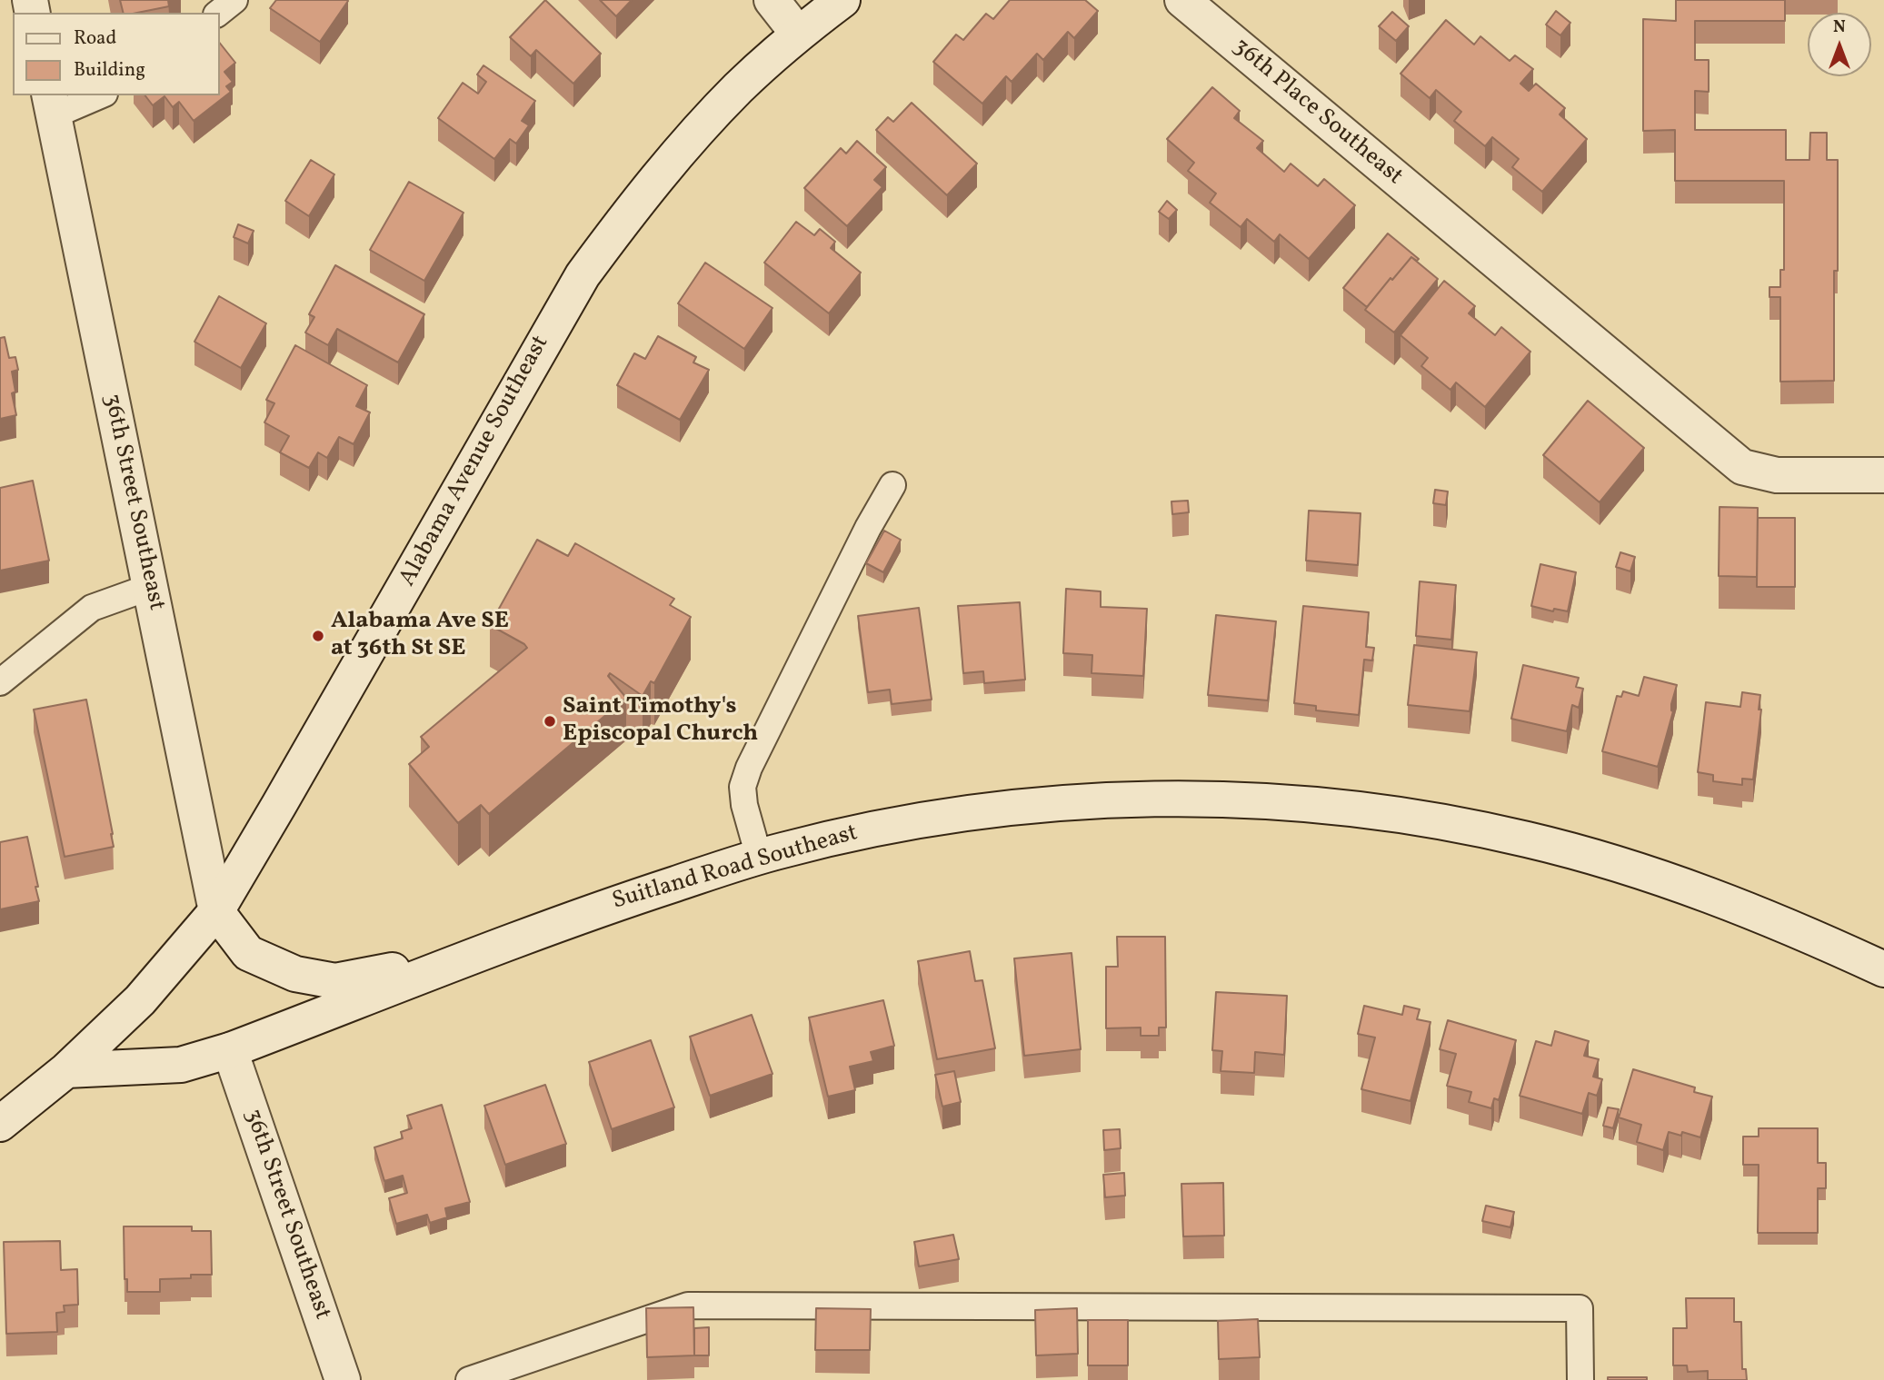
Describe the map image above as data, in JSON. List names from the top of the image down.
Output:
{
  "streets": {
    "main road": [
      "36th Place Southeast",
      "Alabama Avenue Southeast",
      "36th Street Southeast",
      "Suitland Road Southeast"
    ]
  },
  "crossings": [
    ["Alabama Avenue Southeast", "36th Street Southeast"],
    ["Alabama Avenue Southeast", "Suitland Road Southeast"],
    ["36th Street Southeast", "Suitland Road Southeast"]
  ],
  "places": ["Alabama Ave SE at 36th St SE", "Saint Timothy's Episcopal Church"],
  "legend": ["Road", "Building"],
  "north": "top"
}
